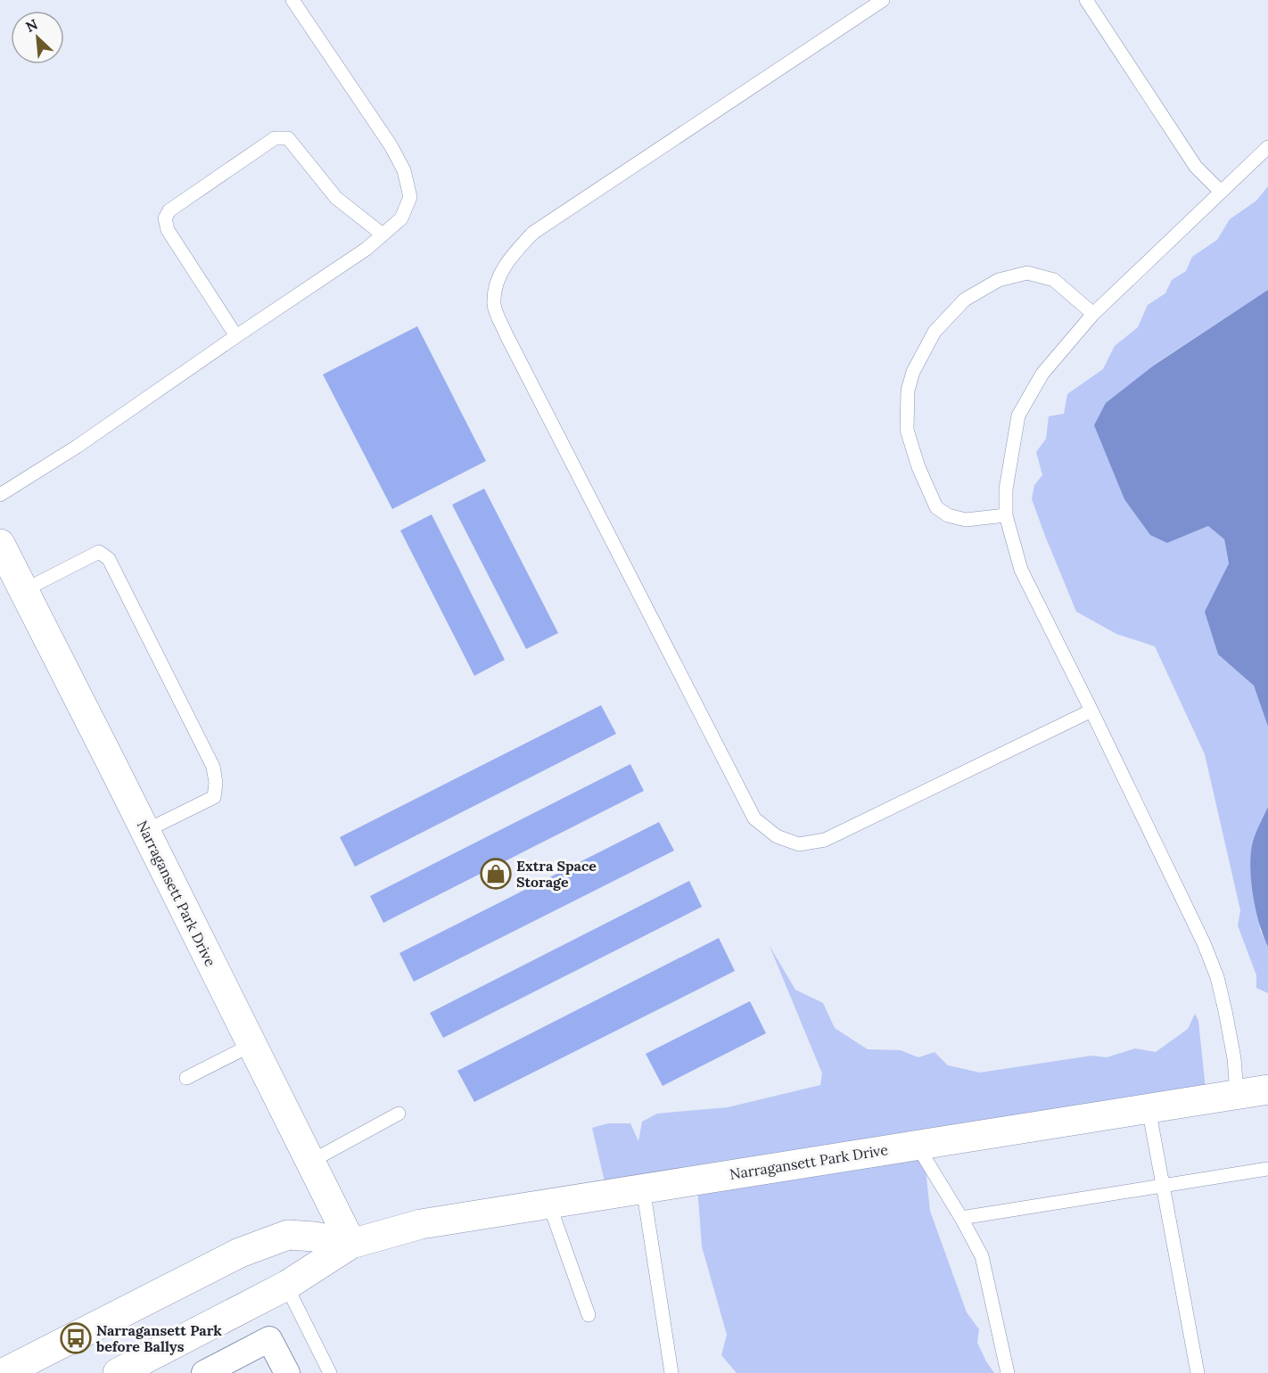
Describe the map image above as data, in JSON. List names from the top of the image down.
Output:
{
  "streets": {
    "street": ["Narragansett Park Drive"]
  },
  "places": {
    "shop": ["Extra Space Storage"],
    "bus stop": ["Narragansett Park before Ballys"]
  },
  "north": "top left"
}
